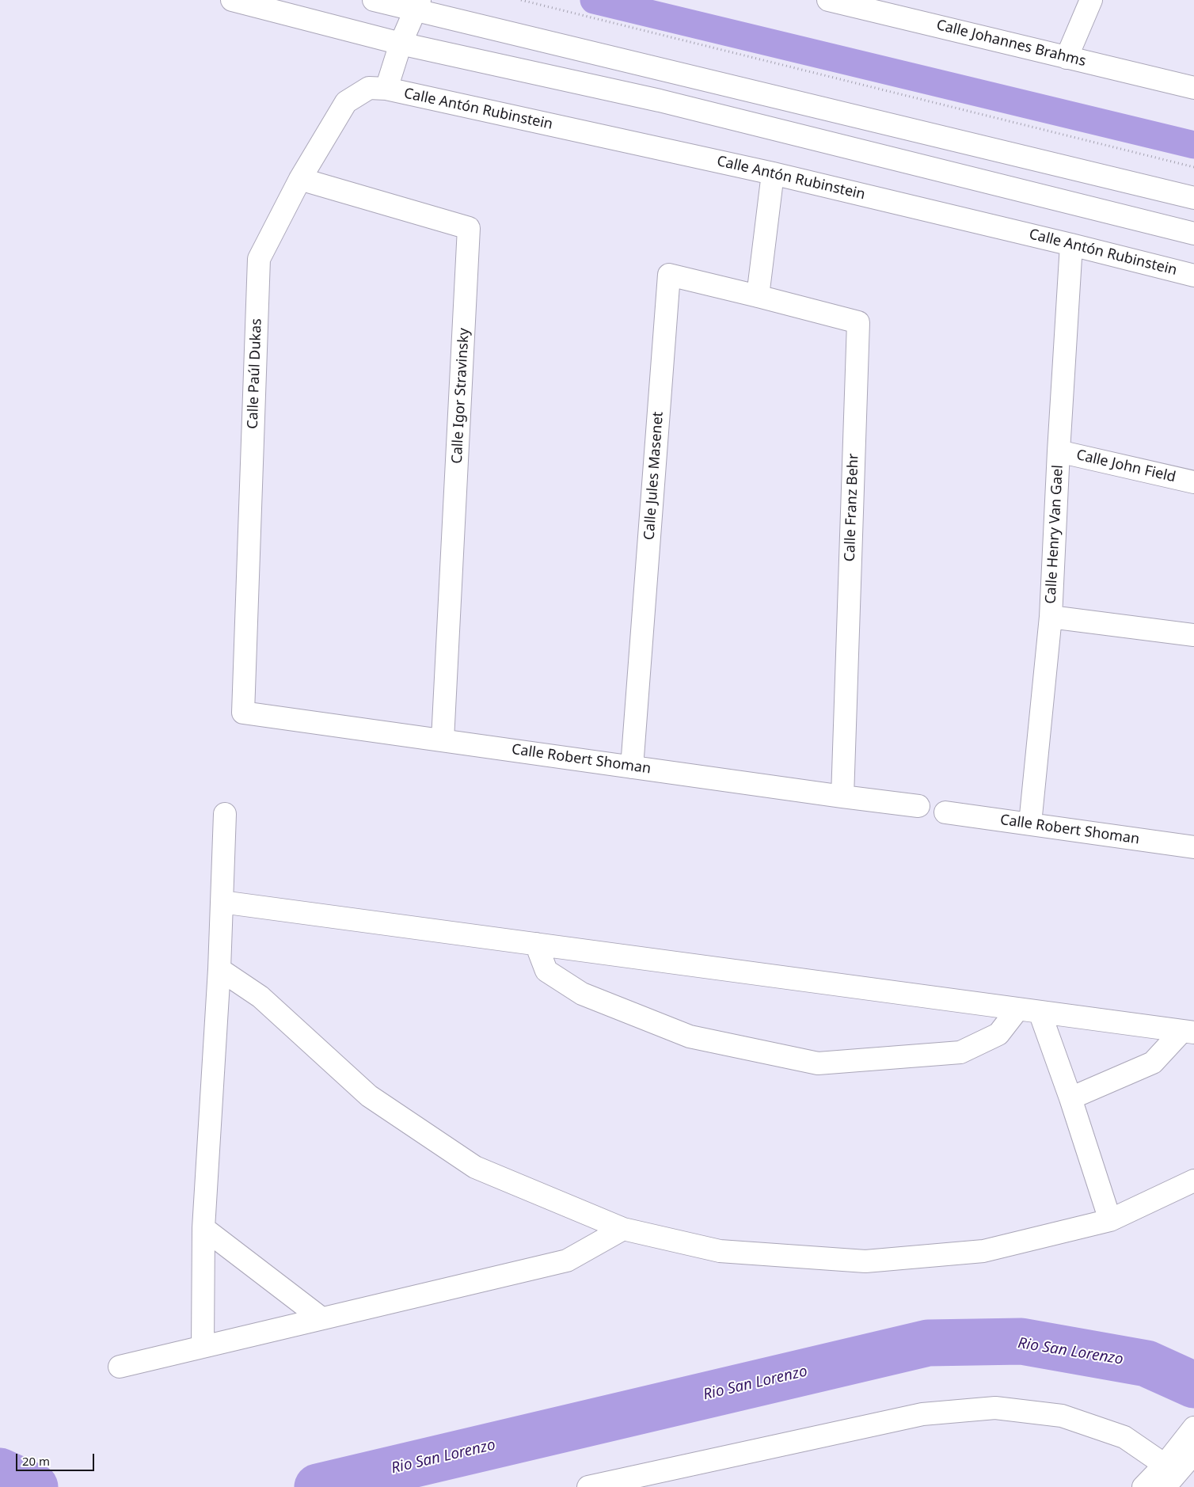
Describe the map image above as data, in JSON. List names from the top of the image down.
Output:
{
  "streets": {
    "street": [
      "Calle Johannes Brahms",
      "Calle Antón Rubinstein",
      "Calle Paúl Dukas",
      "Calle Igor Stravinsky",
      "Calle John Field",
      "Calle Jules Masenet",
      "Calle Franz Behr",
      "Calle Henry Van Gael",
      "Calle Robert Shoman"
    ]
  },
  "crossings": [
    ["Calle Antón Rubinstein", "Calle Paúl Dukas"],
    ["Calle Antón Rubinstein", "Calle Henry Van Gael"],
    ["Calle Paúl Dukas", "Calle Igor Stravinsky"],
    ["Calle Paúl Dukas", "Calle Robert Shoman"],
    ["Calle Igor Stravinsky", "Calle Robert Shoman"],
    ["Calle John Field", "Calle Henry Van Gael"],
    ["Calle Jules Masenet", "Calle Franz Behr"],
    ["Calle Jules Masenet", "Calle Robert Shoman"],
    ["Calle Franz Behr", "Calle Robert Shoman"],
    ["Calle Henry Van Gael", "Calle Robert Shoman"]
  ],
  "water": ["Rio San Lorenzo"],
  "scale_bar": "20 m"
}
